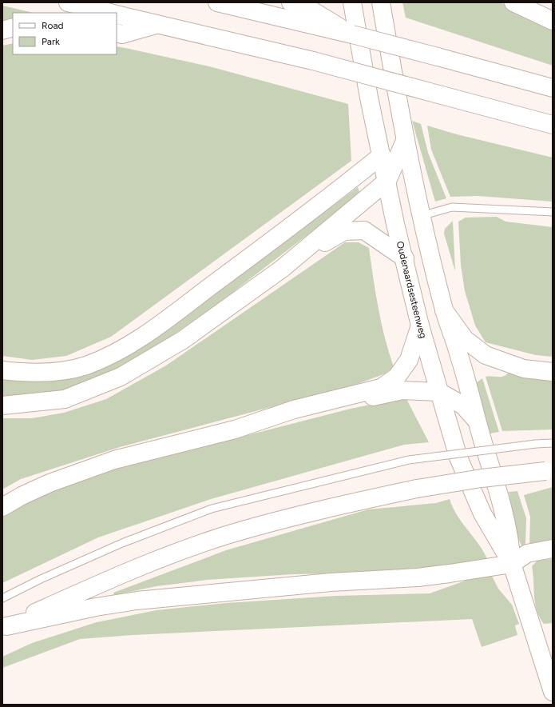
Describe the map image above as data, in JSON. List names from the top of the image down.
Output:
{
  "streets": {
    "main road": ["Oudenaardsesteenweg"]
  },
  "legend": ["Road", "Park"]
}
